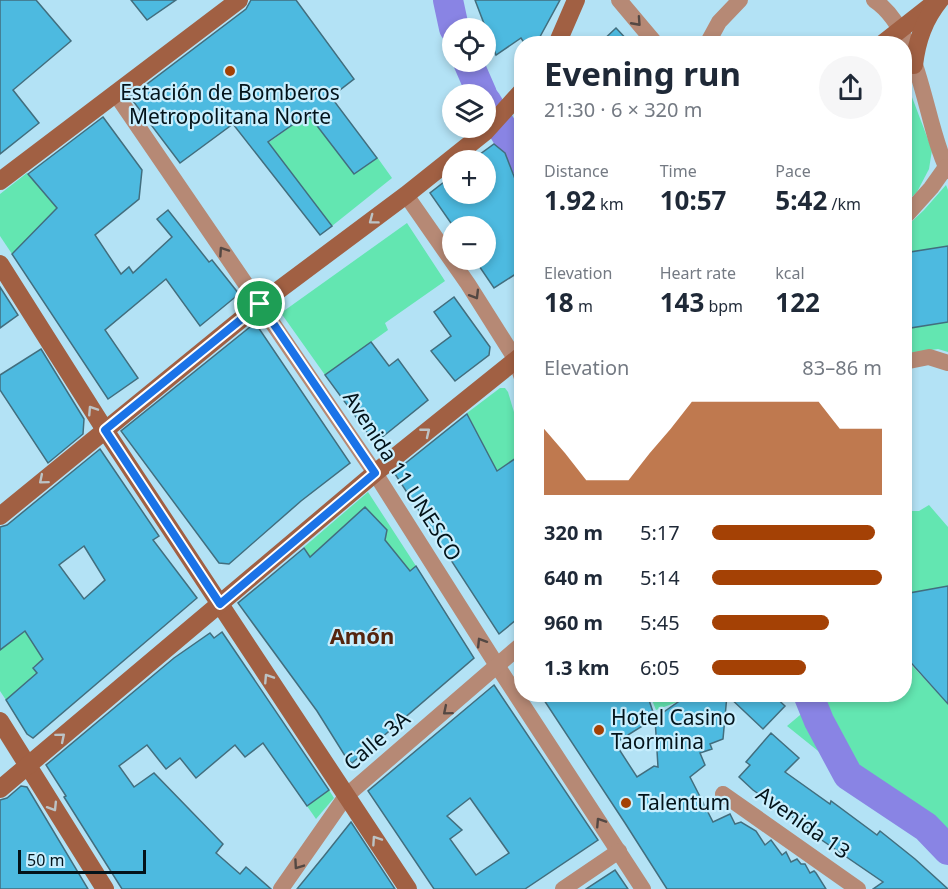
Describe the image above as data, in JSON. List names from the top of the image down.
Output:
{
  "streets": {
    "street": ["Avenida 11 UNESCO", "Calle 3A", "Avenida 13"]
  },
  "crossings": [
    ["Avenida 11 UNESCO", "Calle 3A"]
  ],
  "one_way": ["Avenida 11 UNESCO", "Calle 3A"],
  "districts": ["Amón"],
  "places": ["Estación de Bomberos Metropolitana Norte", "Hotel Casino Taormina", "Talentum"],
  "scale_bar": "50 m",
  "page": {
    "map_buttons": ["+", "−"],
    "heading": ["Evening run", "21:30 · 6 × 320 m"],
    "stats": [
      ["Distance", "1.92 km"],
      ["Time", "10:57"],
      ["Pace", "5:42 /km"],
      ["Elevation", "18 m"],
      ["Heart rate", "143 bpm"],
      ["kcal", "122"]
    ],
    "chart": ["Elevation", "83–86 m"],
    "list": [
      {
        "name": "320 m",
        "note": "5:17"
      },
      {
        "name": "640 m",
        "note": "5:14"
      },
      {
        "name": "960 m",
        "note": "5:45"
      },
      {
        "name": "1.3 km",
        "note": "6:05"
      }
    ],
    "scale": "50 m"
  }
}
